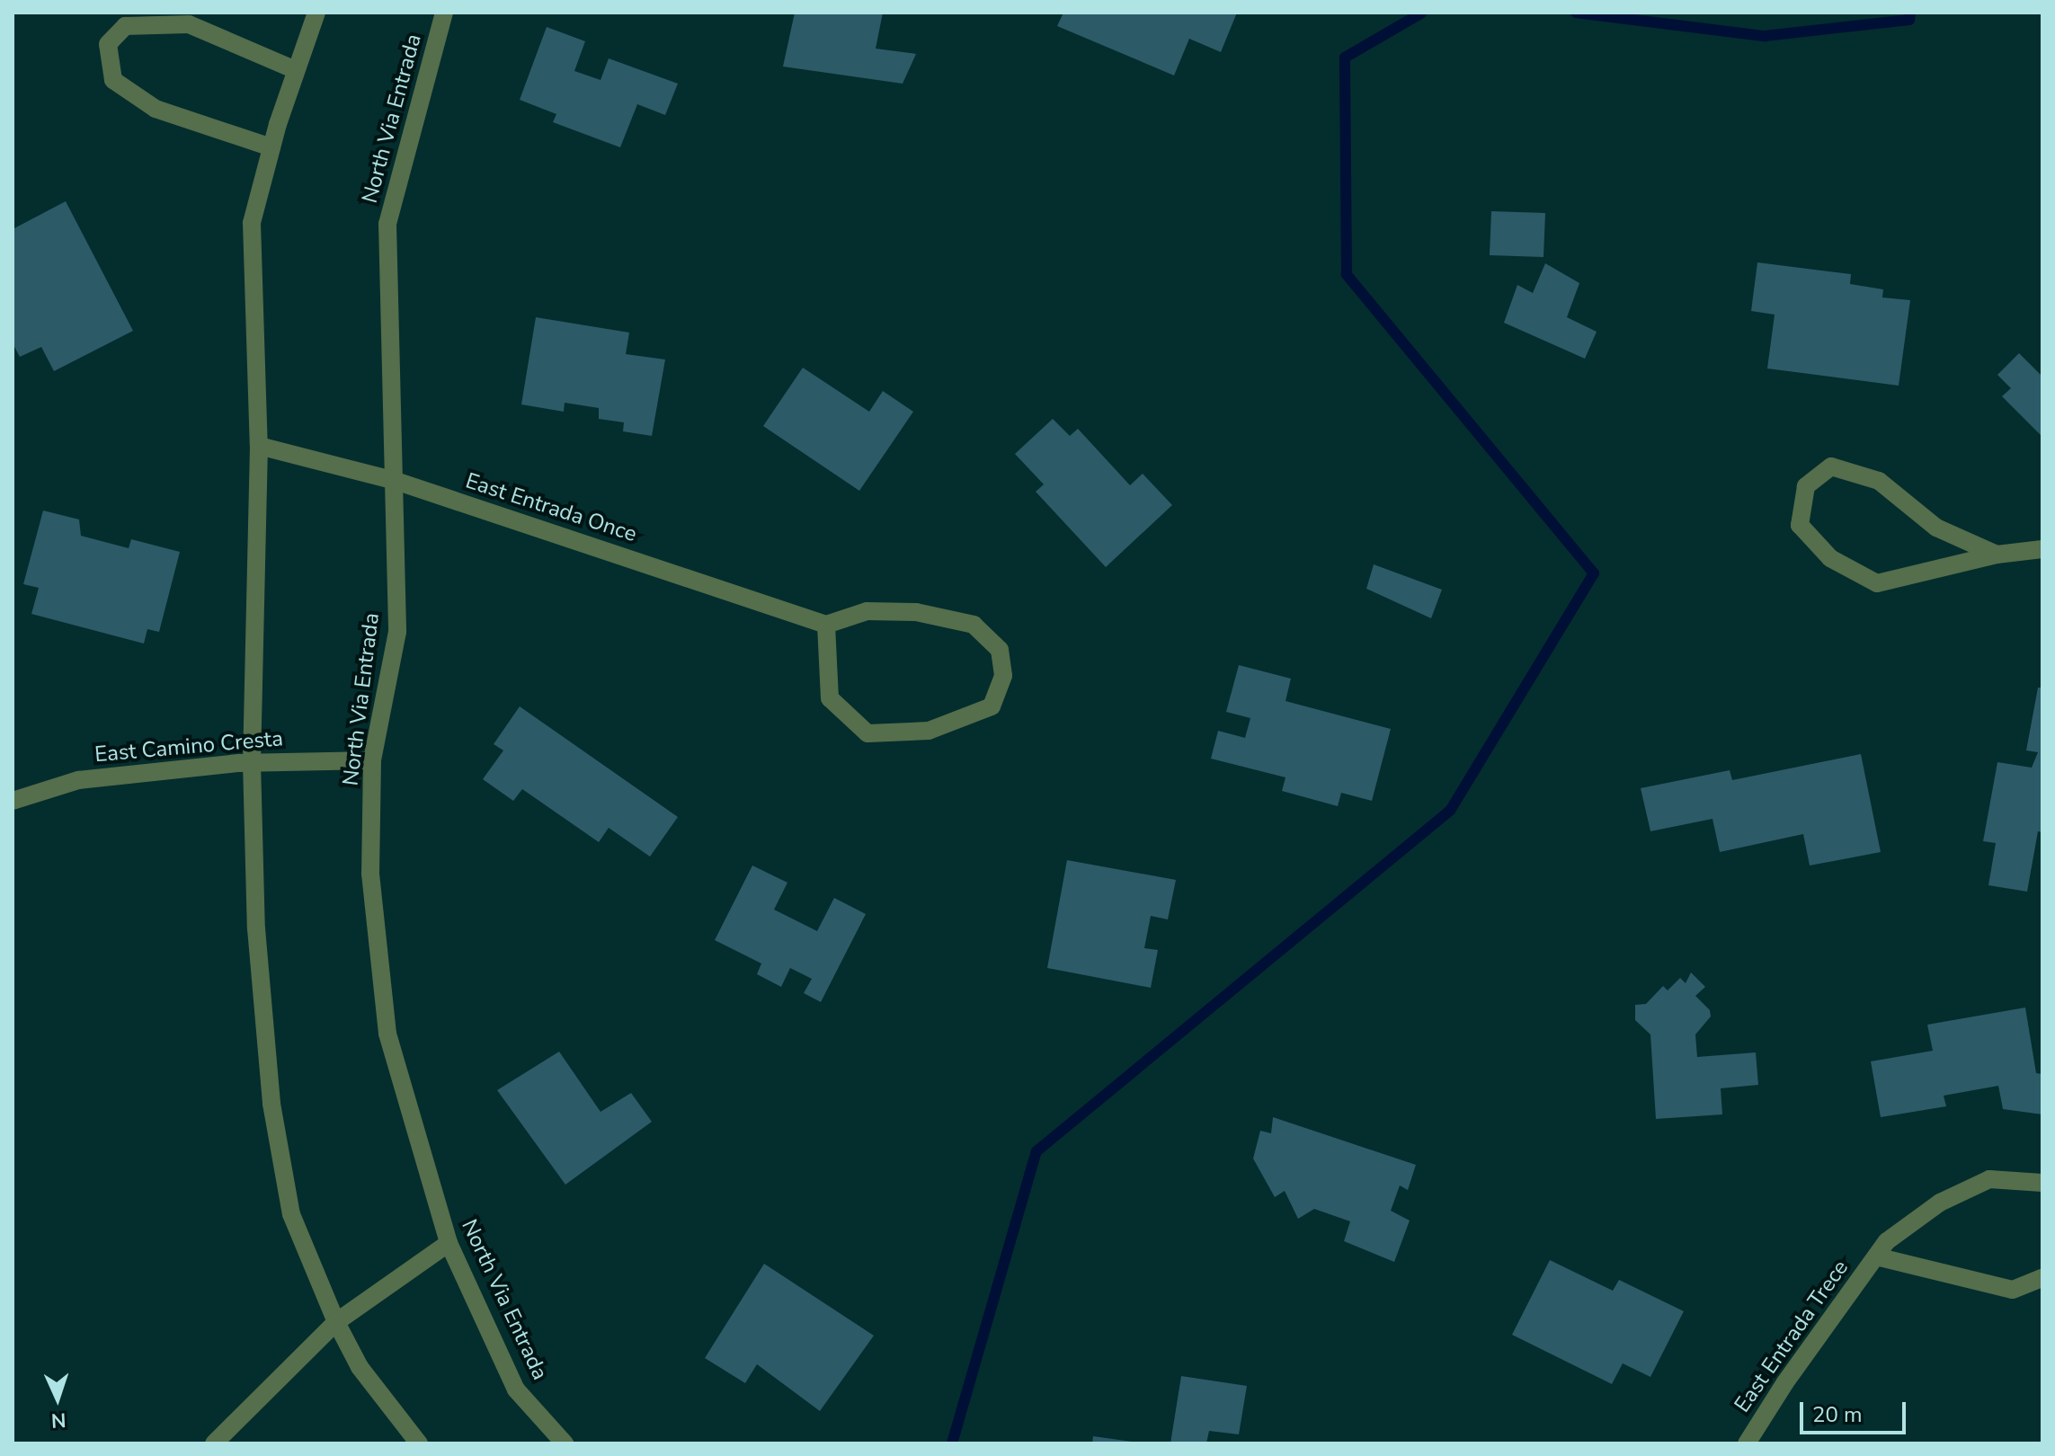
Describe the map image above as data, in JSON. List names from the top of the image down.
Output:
{
  "streets": {
    "street": [
      "North Via Entrada",
      "East Entrada Once",
      "East Camino Cresta",
      "East Entrada Trece"
    ]
  },
  "crossings": [
    ["North Via Entrada", "East Entrada Once"],
    ["North Via Entrada", "East Camino Cresta"]
  ],
  "scale_bar": "20 m",
  "north": "bottom"
}
